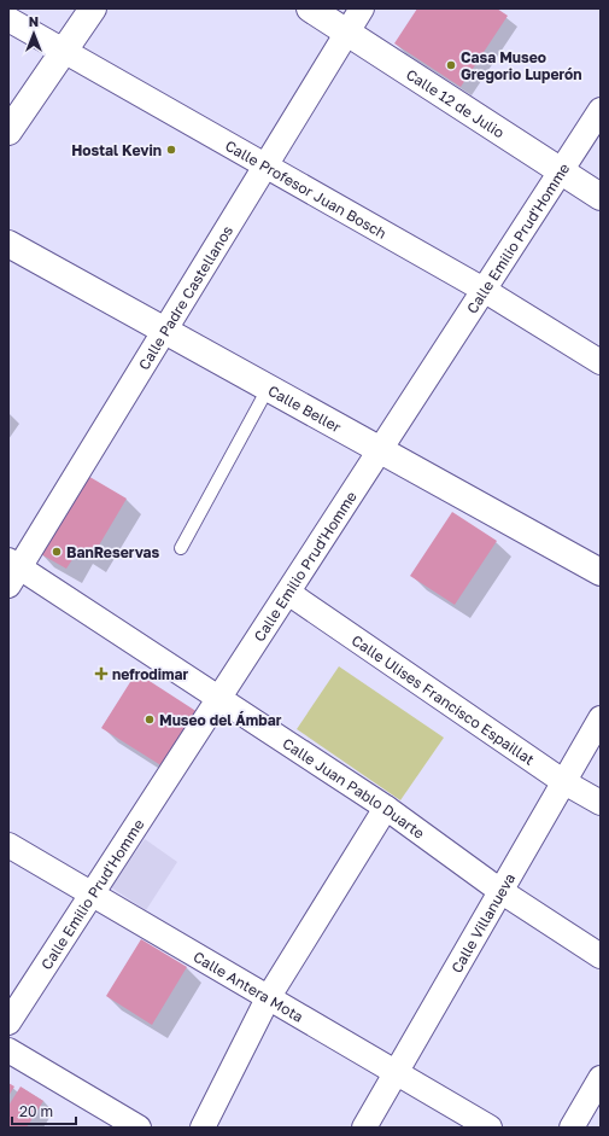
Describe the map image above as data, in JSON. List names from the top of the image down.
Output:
{
  "streets": {
    "street": [
      "Calle 12 de Julio",
      "Calle Profesor Juan Bosch",
      "Calle Emilio Prud'Homme",
      "Calle Padre Castellanos",
      "Calle Beller",
      "Calle Ulises Francisco Espaillat",
      "Calle Juan Pablo Duarte",
      "Calle Villanueva",
      "Calle Antera Mota"
    ]
  },
  "crossings": [
    ["Calle 12 de Julio", "Calle Emilio Prud'Homme"],
    ["Calle 12 de Julio", "Calle Padre Castellanos"],
    ["Calle Profesor Juan Bosch", "Calle Emilio Prud'Homme"],
    ["Calle Profesor Juan Bosch", "Calle Padre Castellanos"],
    ["Calle Emilio Prud'Homme", "Calle Beller"],
    ["Calle Emilio Prud'Homme", "Calle Ulises Francisco Espaillat"],
    ["Calle Emilio Prud'Homme", "Calle Juan Pablo Duarte"],
    ["Calle Emilio Prud'Homme", "Calle Antera Mota"],
    ["Calle Padre Castellanos", "Calle Beller"],
    ["Calle Padre Castellanos", "Calle Juan Pablo Duarte"],
    ["Calle Ulises Francisco Espaillat", "Calle Villanueva"],
    ["Calle Juan Pablo Duarte", "Calle Villanueva"],
    ["Calle Villanueva", "Calle Antera Mota"]
  ],
  "places": {
    "other": [
      "Casa Museo Gregorio Luperón",
      "Hostal Kevin",
      "BanReservas",
      "Museo del Ámbar"
    ],
    "health": ["nefrodimar"]
  },
  "scale_bar": "20 m",
  "north": "top"
}
